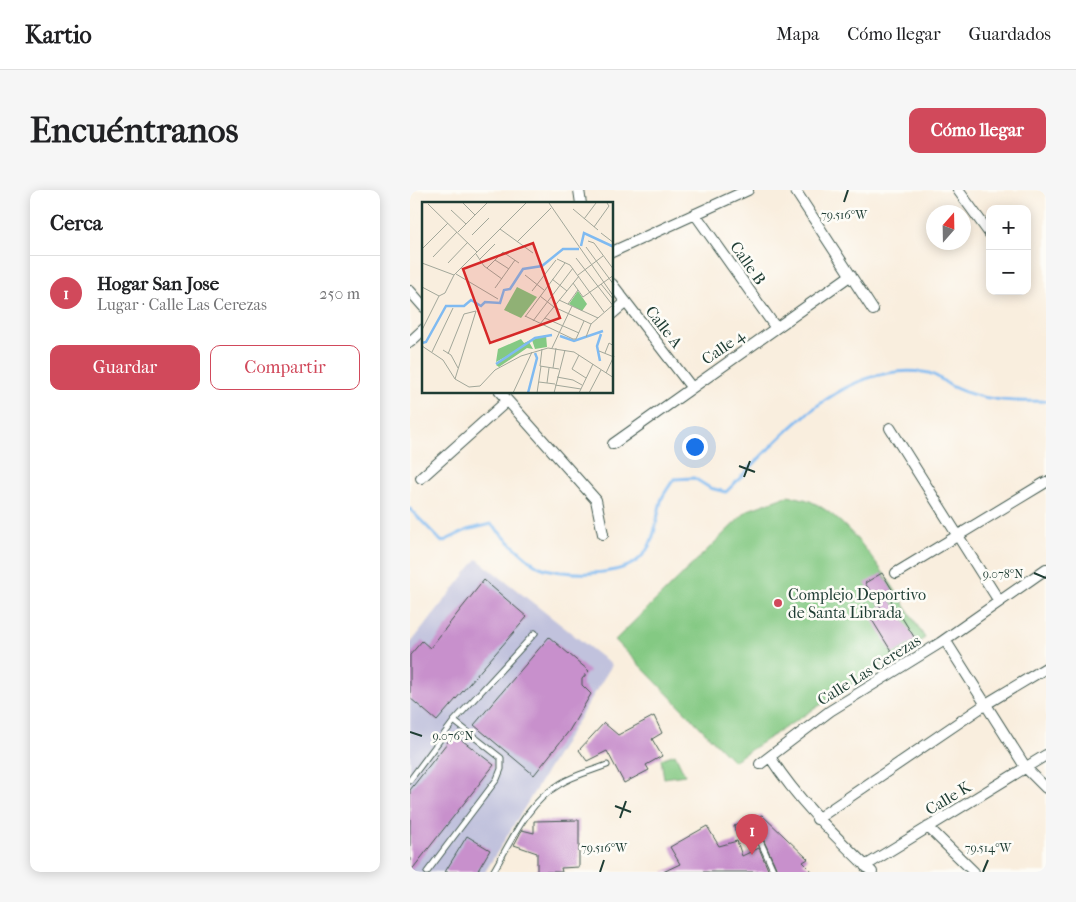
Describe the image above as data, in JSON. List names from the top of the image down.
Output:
{
  "streets": {
    "street": [
      "Calle B",
      "Calle A",
      "Calle 4",
      "Calle Las Cerezas",
      "Calle K"
    ]
  },
  "crossings": [
    ["Calle B", "Calle 4"],
    ["Calle A", "Calle 4"]
  ],
  "places": ["Complejo Deportivo de Santa Librada"],
  "north": "top",
  "page": {
    "header": "Kartio",
    "nav": ["Mapa", "Cómo llegar", "Guardados"],
    "buttons": [
      "Cómo llegar",
      ["Guardar", "Compartir"]
    ],
    "title": "Encuéntranos",
    "heading": "Cerca",
    "map_buttons": ["+", "−"],
    "list": [
      {
        "mark": "1",
        "name": "Hogar San Jose",
        "note": "Lugar · Calle Las Cerezas",
        "value": "250 m"
      }
    ],
    "pins": "1"
  },
  "coordinates": [
    "79.516°W",
    "9.078°N",
    "9.076°N",
    "79.514°W"
  ]
}
